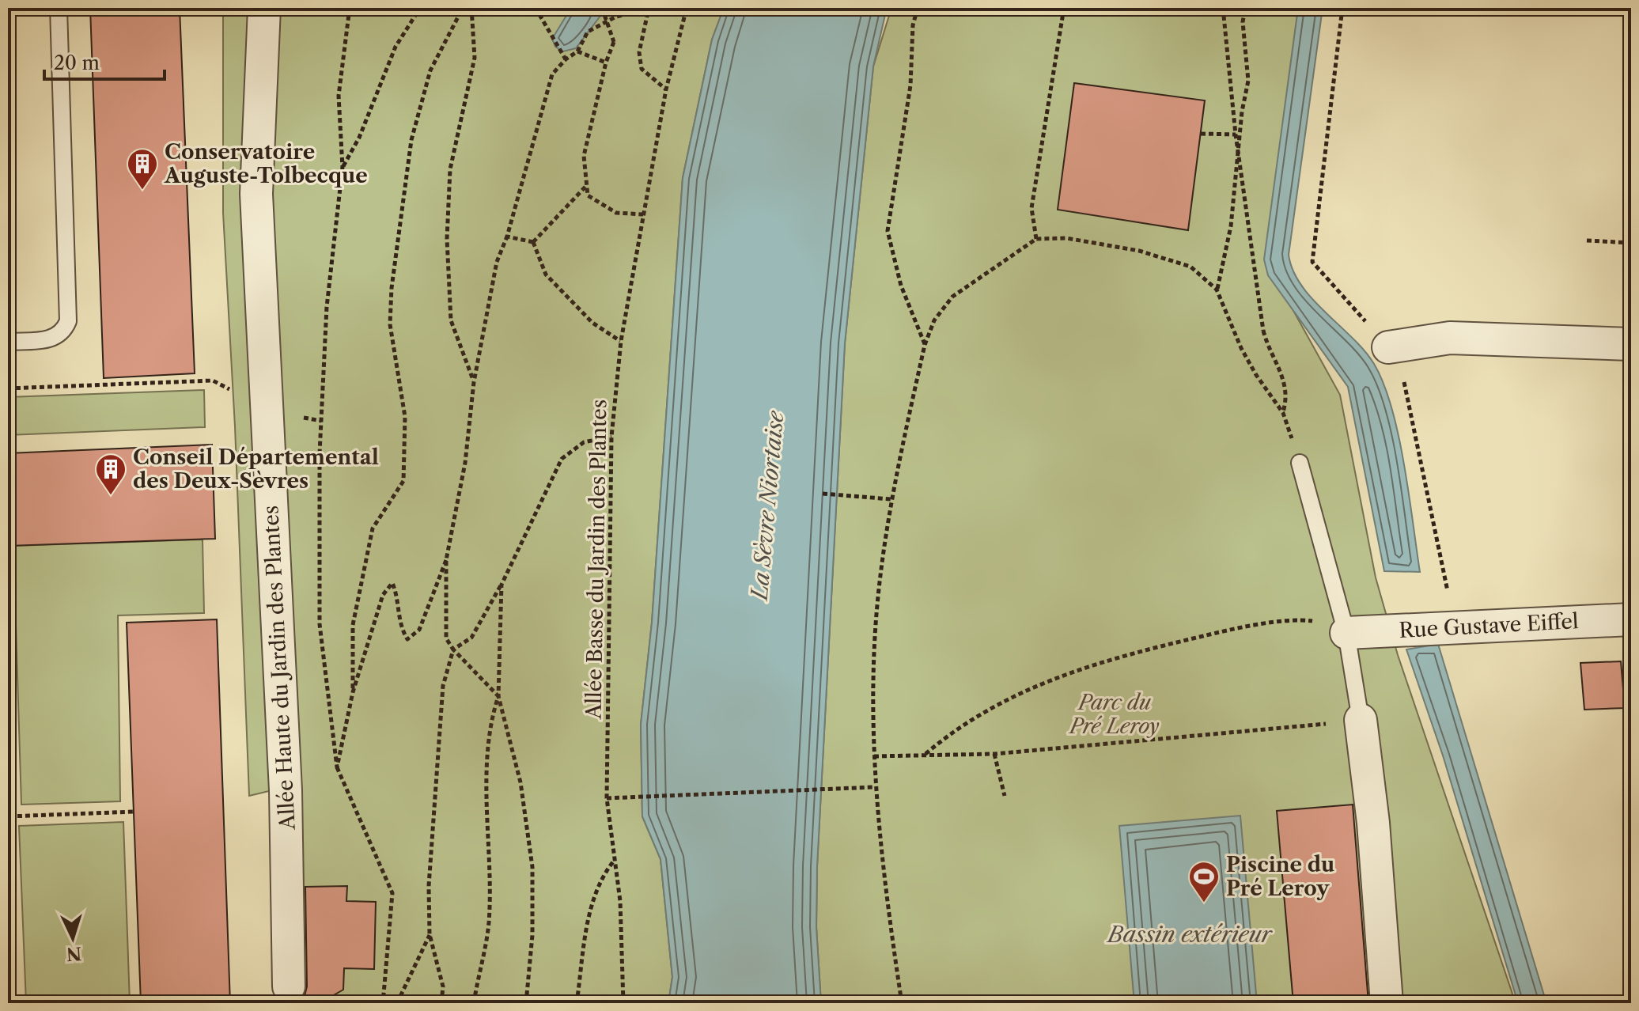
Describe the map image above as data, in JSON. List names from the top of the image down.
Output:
{
  "streets": {
    "street": ["Rue Gustave Eiffel", "Allée Haute du Jardin des Plantes"],
    "path": ["Allée Basse du Jardin des Plantes"]
  },
  "water": ["La Sèvre Niortaise", "Bassin extérieur"],
  "parks": ["Parc du Pré Leroy"],
  "places": {
    "building": ["Conservatoire Auguste-Tolbecque", "Conseil Départemental des Deux-Sèvres"],
    "sports": ["Piscine du Pré Leroy"]
  },
  "scale_bar": "20 m",
  "north": "bottom"
}
